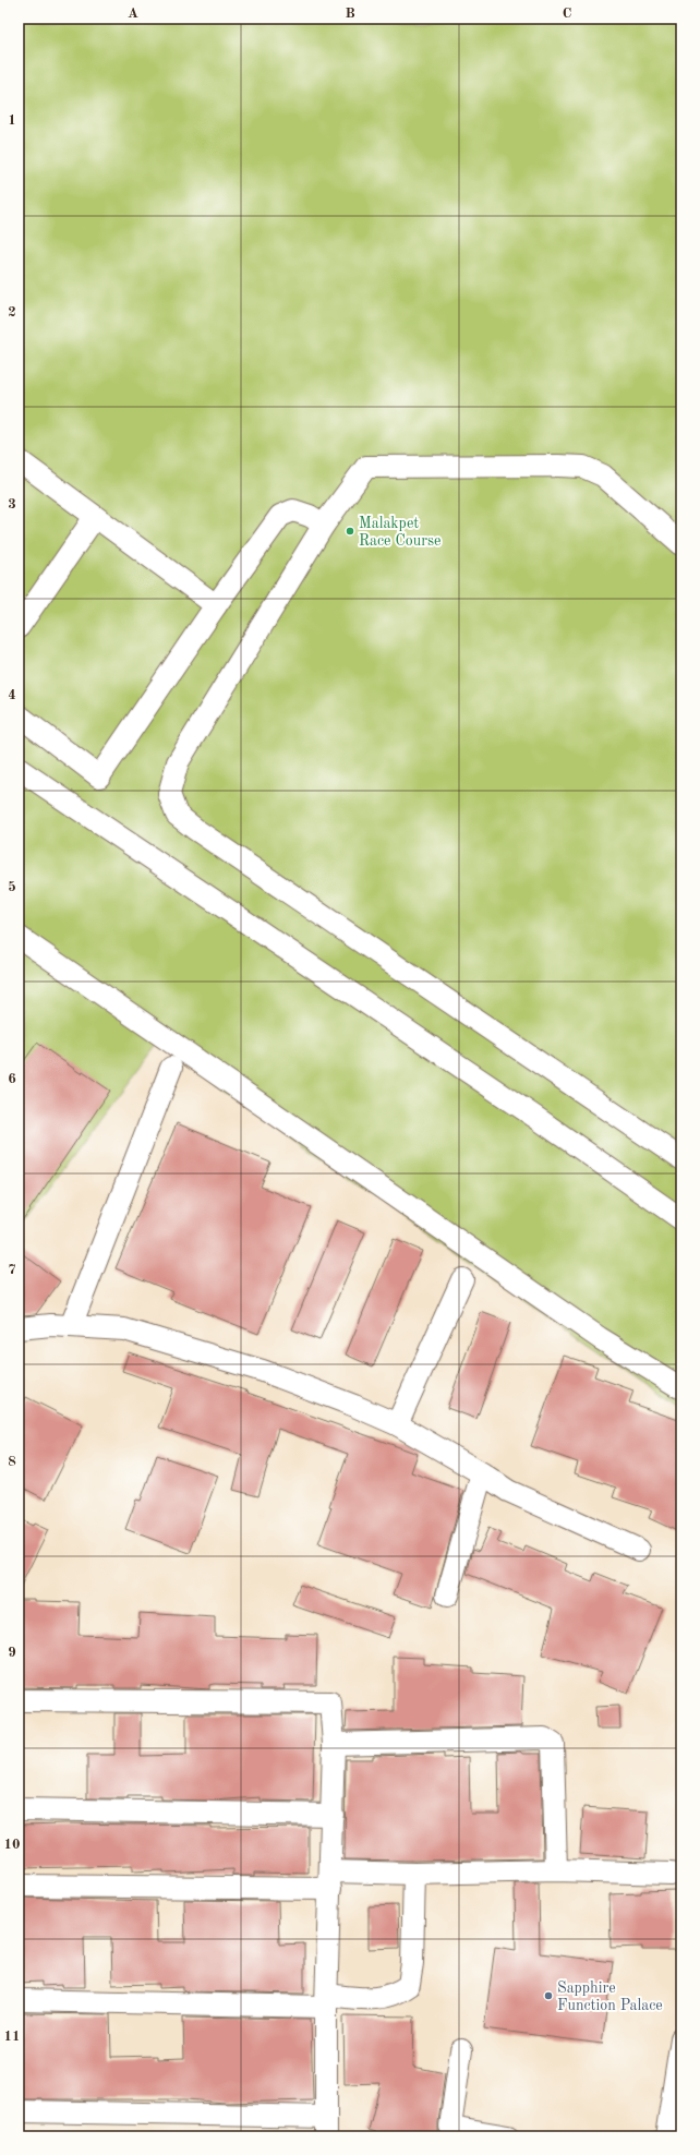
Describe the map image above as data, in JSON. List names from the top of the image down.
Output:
{
  "places": ["Malakpet Race Course", "Sapphire Function Palace"],
  "grid": {
    "columns": ["A", "B", "C"],
    "rows": [
      "1",
      "2",
      "3",
      "4",
      "5",
      "6",
      "7",
      "8",
      "9",
      "10",
      "11"
    ]
  }
}
